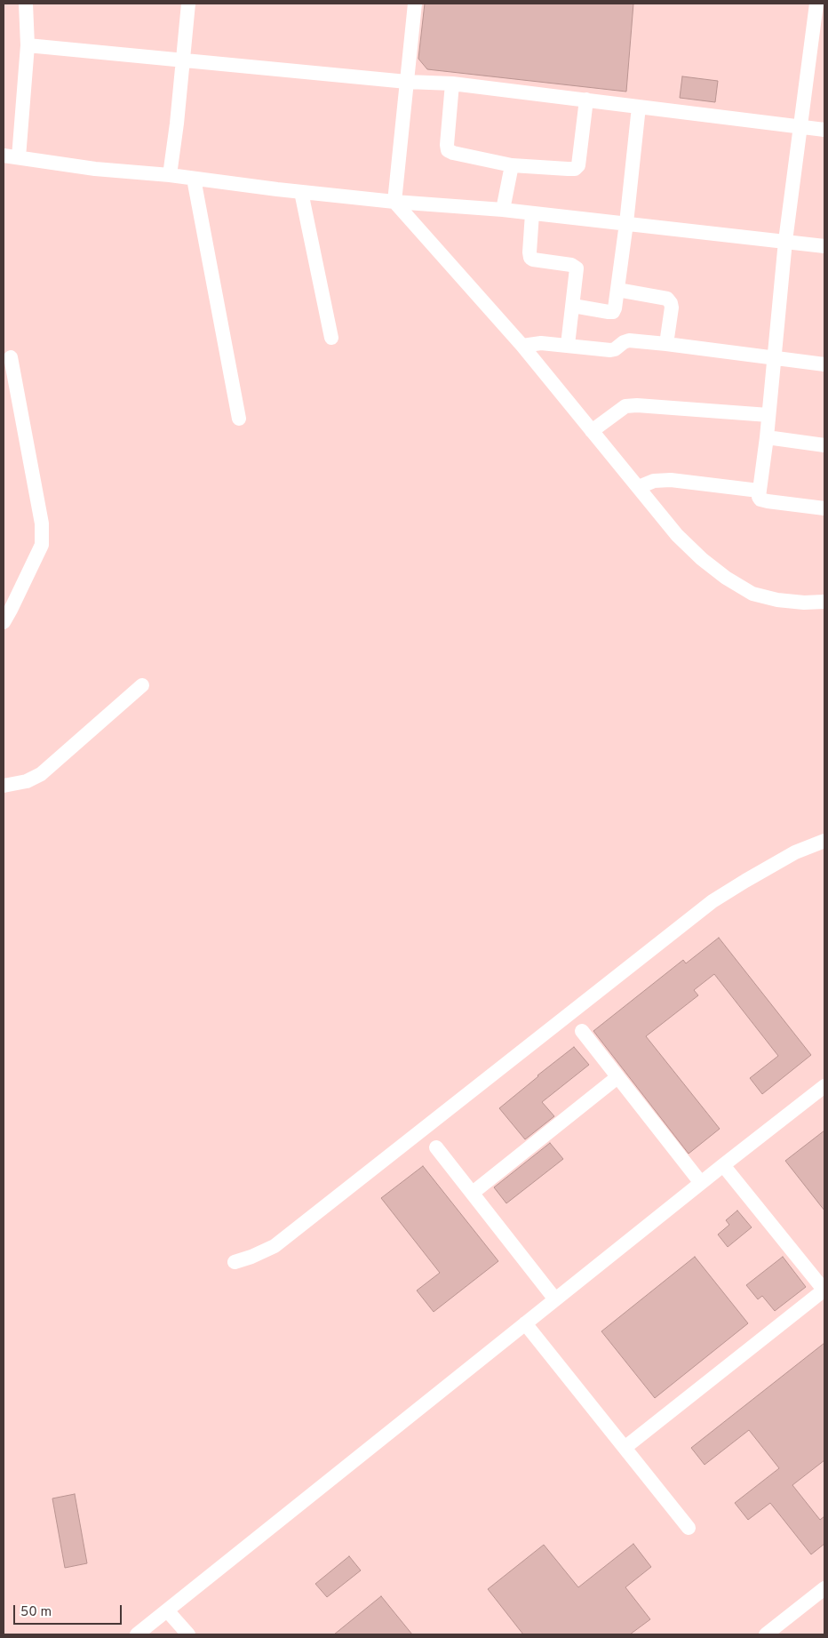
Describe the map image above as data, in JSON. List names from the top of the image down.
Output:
{
  "scale_bar": "50 m"
}
